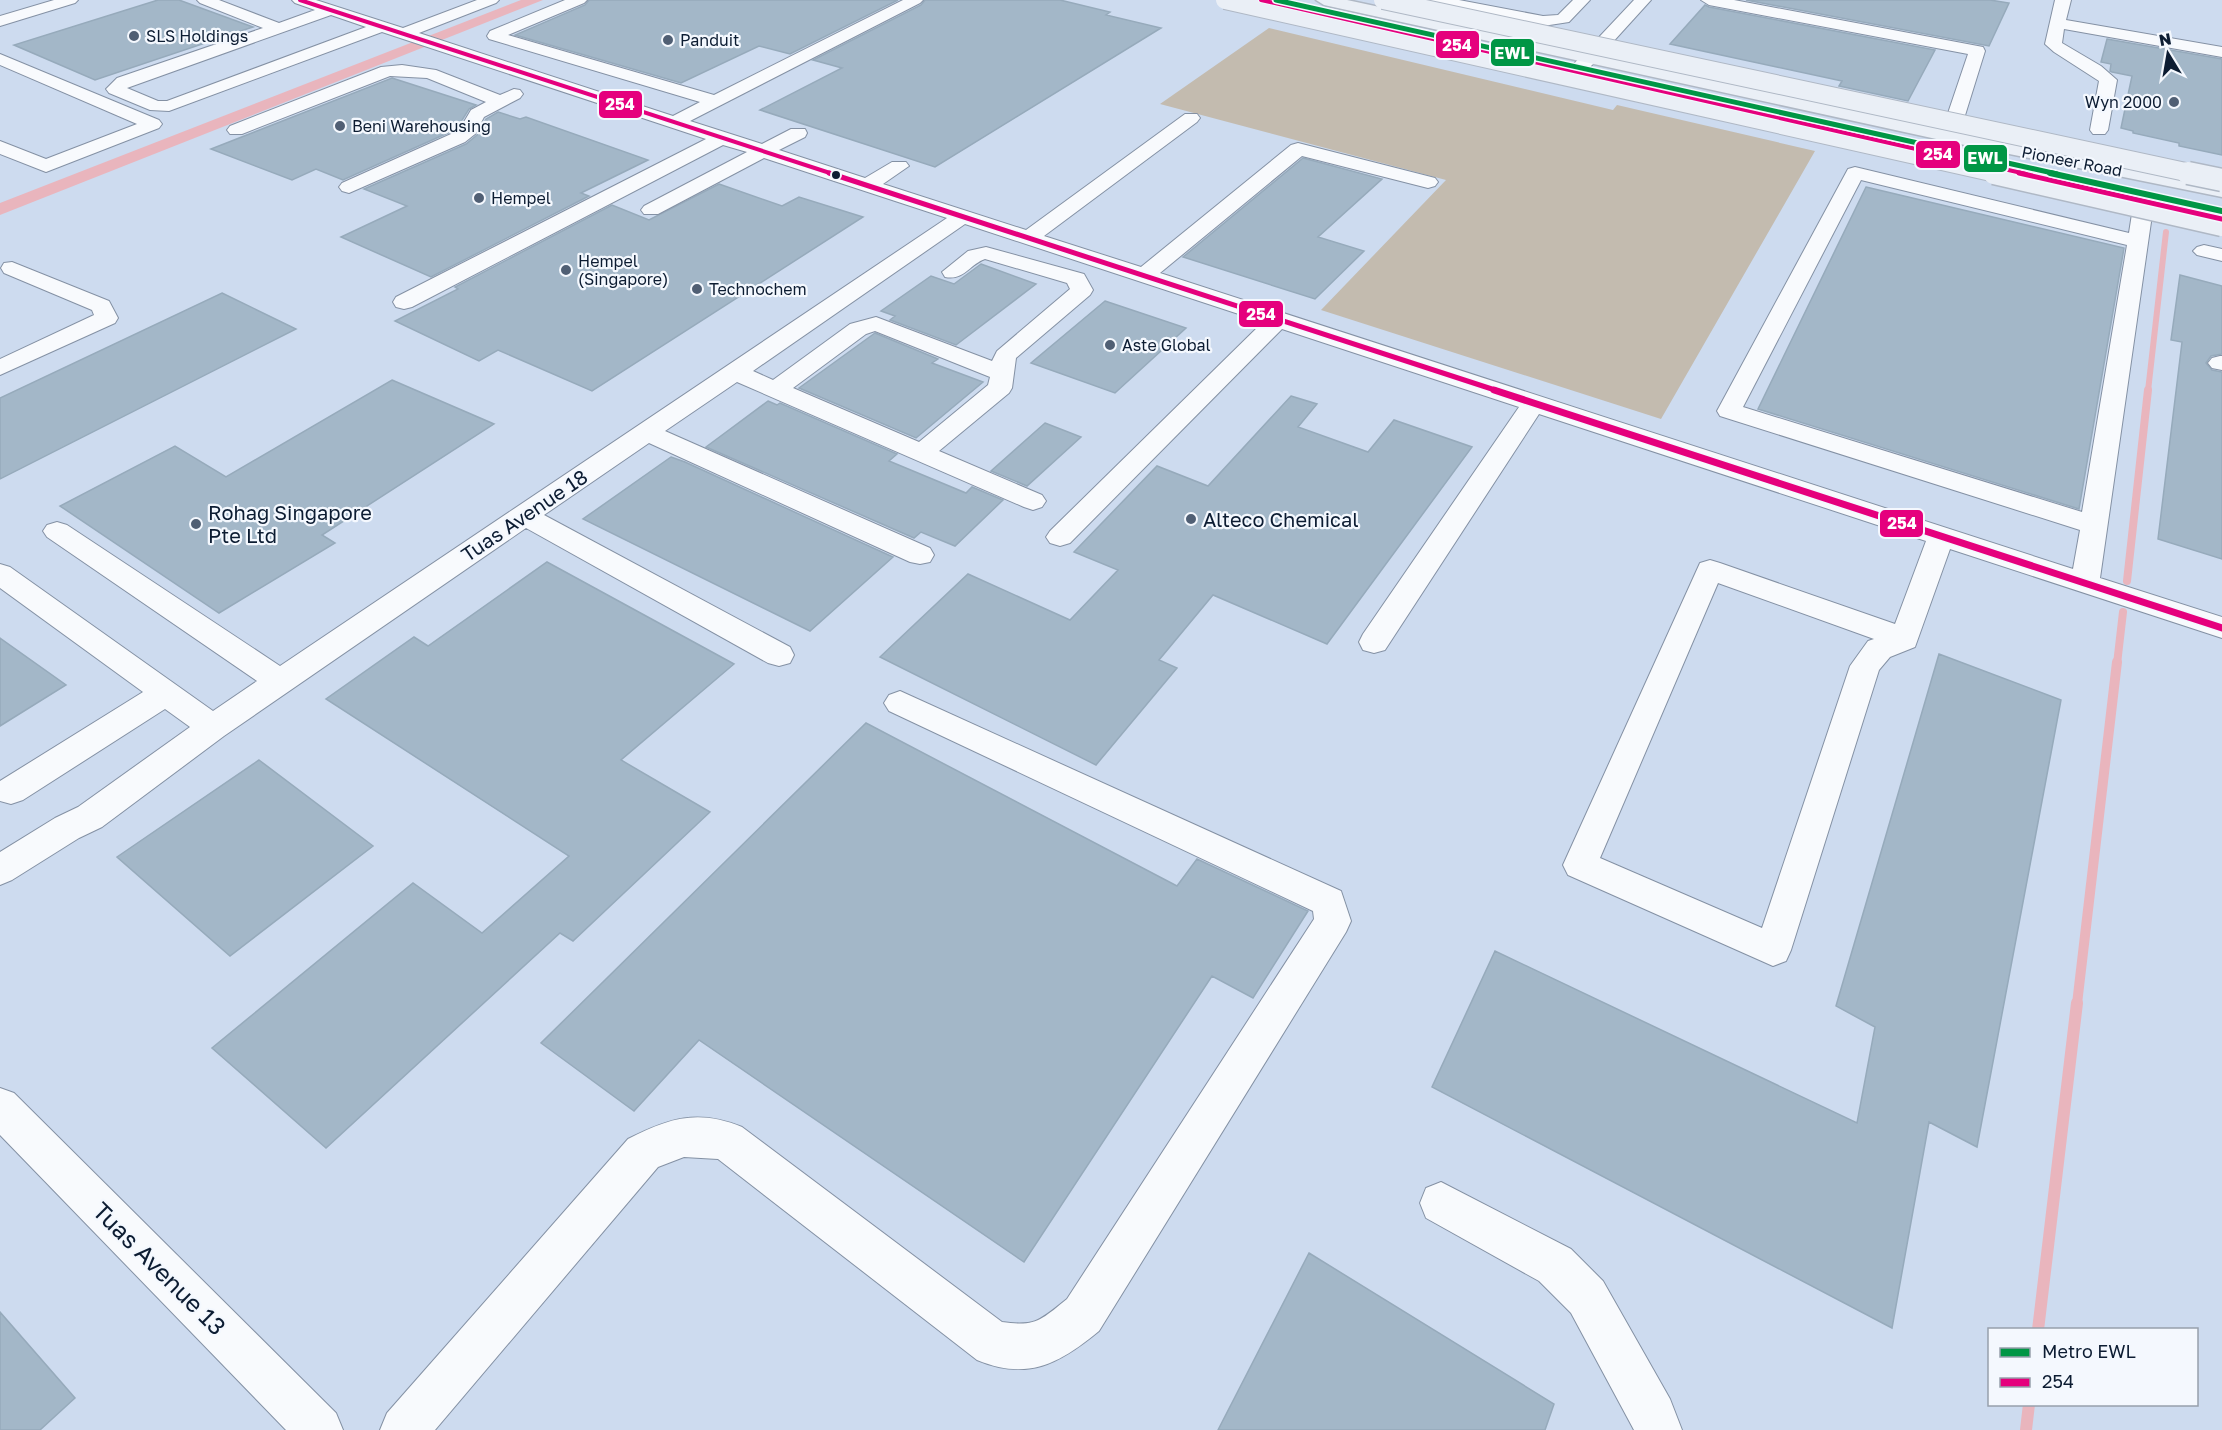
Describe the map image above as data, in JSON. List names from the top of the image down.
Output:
{
  "streets": {
    "main road": ["Pioneer Road"],
    "street": ["Tuas Avenue 18", "Tuas Avenue 13"]
  },
  "places": [
    "SLS Holdings",
    "Panduit",
    "Wyn 2000",
    "Beni Warehousing",
    "Hempel",
    "Hempel (Singapore)",
    "Technochem",
    "Aste Global",
    "Alteco Chemical",
    "Rohag Singapore Pte Ltd"
  ],
  "lines": ["metro line EWL", "transit line 254"],
  "legend": ["Metro EWL", "254"],
  "north": "top"
}
